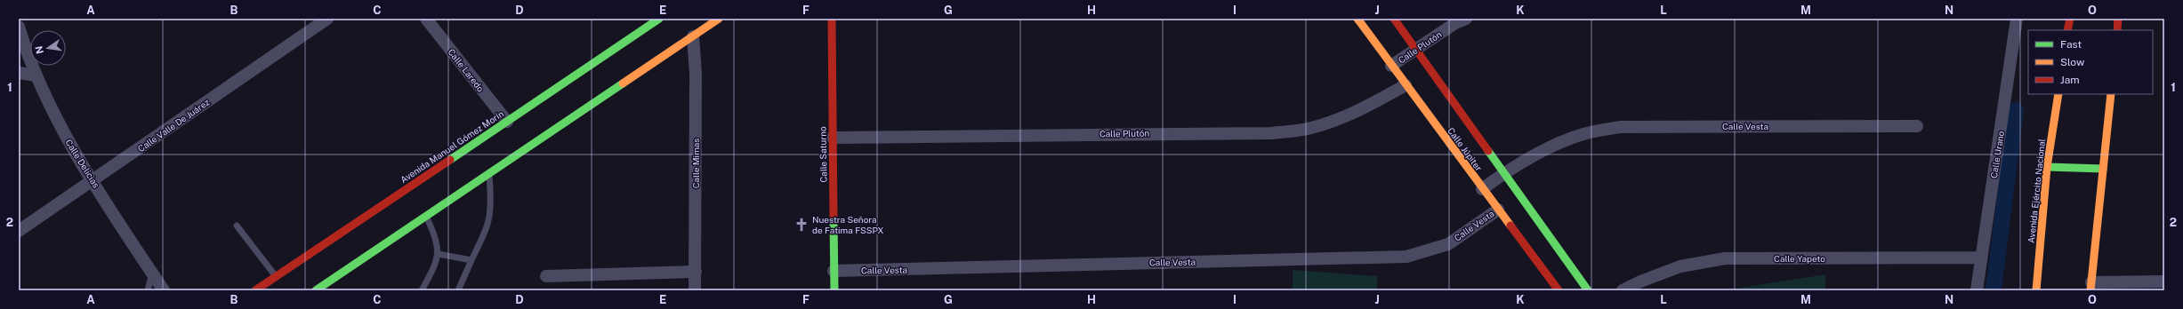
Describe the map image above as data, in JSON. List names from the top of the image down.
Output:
{
  "streets": {
    "main road": [
      "Avenida Manuel Gómez Morín",
      "Calle Júpiter",
      "Calle Saturno",
      "Avenida Ejército Nacional"
    ],
    "street": [
      "Calle Plutón",
      "Calle Laredo",
      "Calle Valle De Juárez",
      "Calle Vesta",
      "Calle Urano",
      "Calle Delicias",
      "Calle Mimas",
      "Calle Yapeto"
    ]
  },
  "crossings": [
    ["Calle Plutón", "Calle Júpiter"],
    ["Calle Plutón", "Calle Saturno"],
    ["Calle Laredo", "Avenida Manuel Gómez Morín"],
    ["Calle Valle De Juárez", "Calle Delicias"],
    ["Calle Vesta", "Calle Júpiter"],
    ["Calle Vesta", "Calle Saturno"],
    ["Calle Urano", "Calle Yapeto"]
  ],
  "places": {
    "church": ["Nuestra Señora de Fatima FSSPX"]
  },
  "legend": ["Fast", "Slow", "Jam"],
  "north": "left",
  "grid": {
    "columns": [
      "A",
      "B",
      "C",
      "D",
      "E",
      "F",
      "G",
      "H",
      "I",
      "J",
      "K",
      "L",
      "M",
      "N",
      "O"
    ],
    "rows": ["1", "2"]
  }
}
